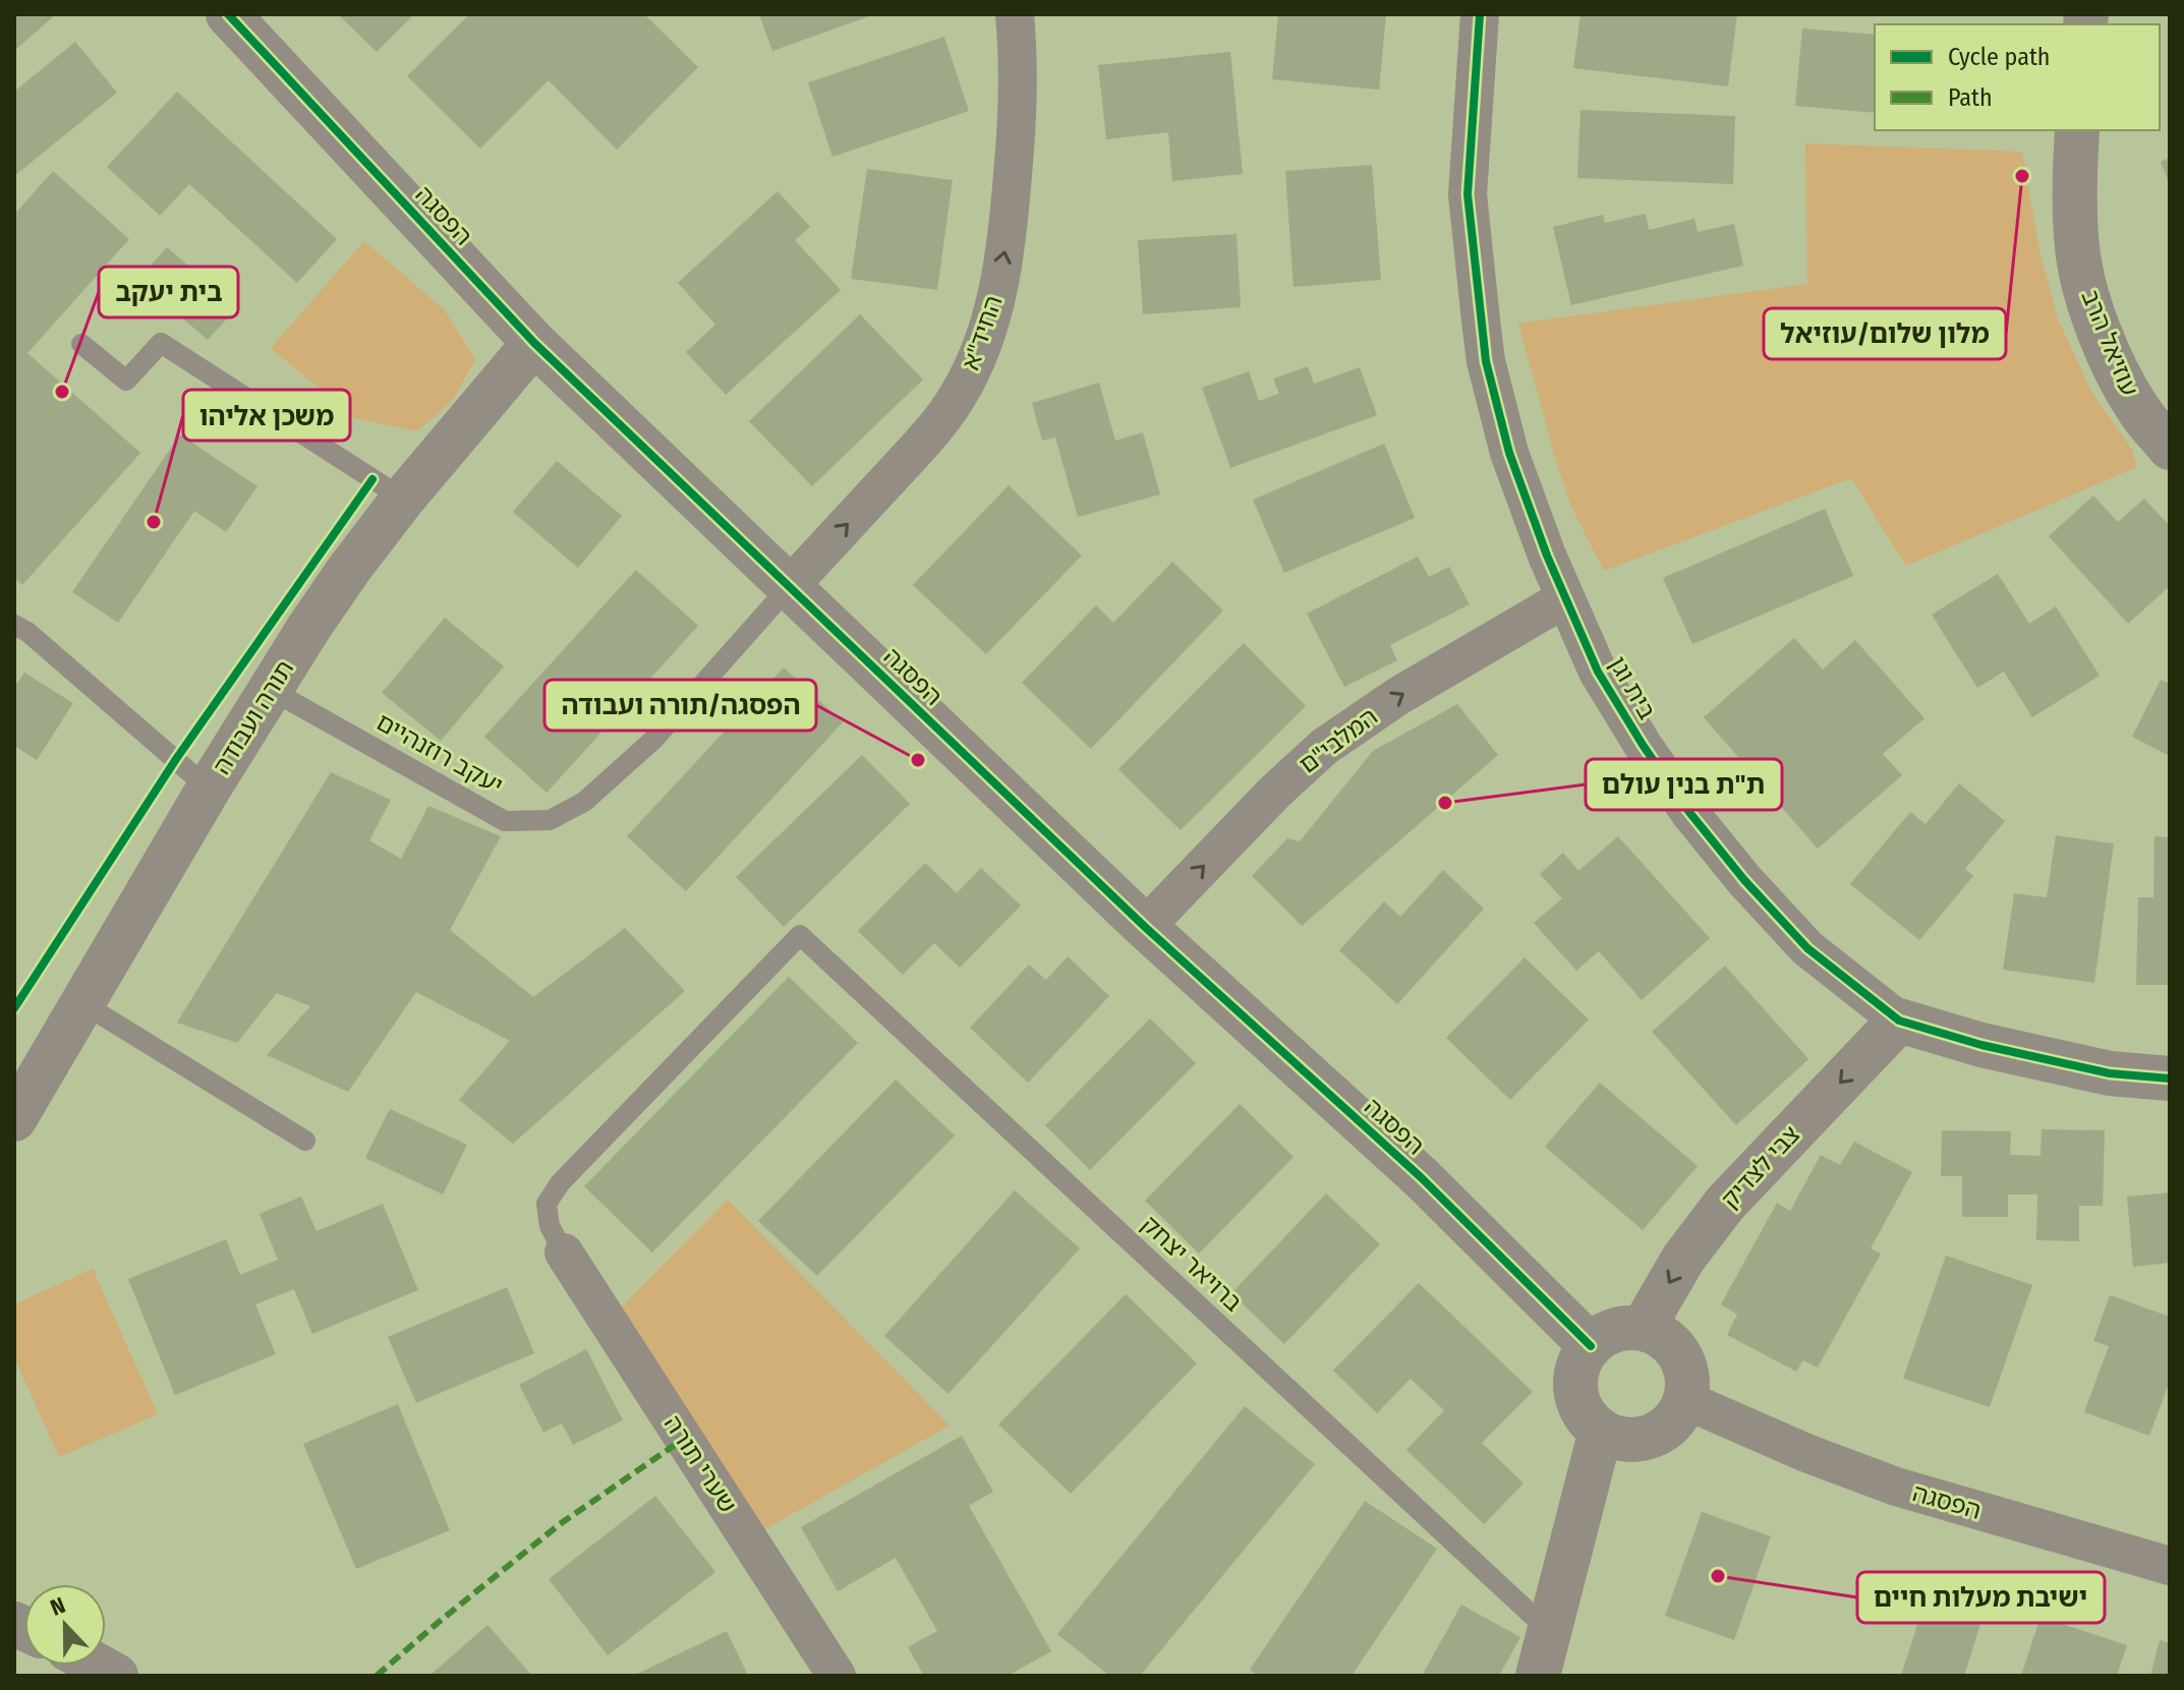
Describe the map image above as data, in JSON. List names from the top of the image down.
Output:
{
  "streets": {
    "street": [
      "הפסגה",
      "החיד\"א",
      "עוזיאל הרב",
      "בית וגן",
      "תורה ועבודה",
      "המלבי\"ם",
      "צבי לצדיק",
      "שערי תורה"
    ],
    "lane": ["יעקב רוזנהיים", "ברויאר יצחק"]
  },
  "crossings": [
    ["הפסגה", "החיד\"א"],
    ["הפסגה", "תורה ועבודה"],
    ["הפסגה", "המלבי\"ם"],
    ["הפסגה", "יעקב רוזנהיים"],
    ["הפסגה", "צבי לצדיק"],
    ["החיד\"א", "יעקב רוזנהיים"],
    ["בית וגן", "המלבי\"ם"],
    ["בית וגן", "צבי לצדיק"],
    ["תורה ועבודה", "יעקב רוזנהיים"],
    ["ברויאר יצחק", "שערי תורה"]
  ],
  "one_way": ["החיד\"א", "המלבי\"ם", "צבי לצדיק"],
  "places": [
    "מלון שלום/עוזיאל",
    "בית יעקב",
    "משכן אליהו",
    "הפסגה/תורה ועבודה",
    "ת\"ת בנין עולם",
    "ישיבת מעלות חיים"
  ],
  "legend": ["Cycle path", "Path"],
  "north": "top"
}
